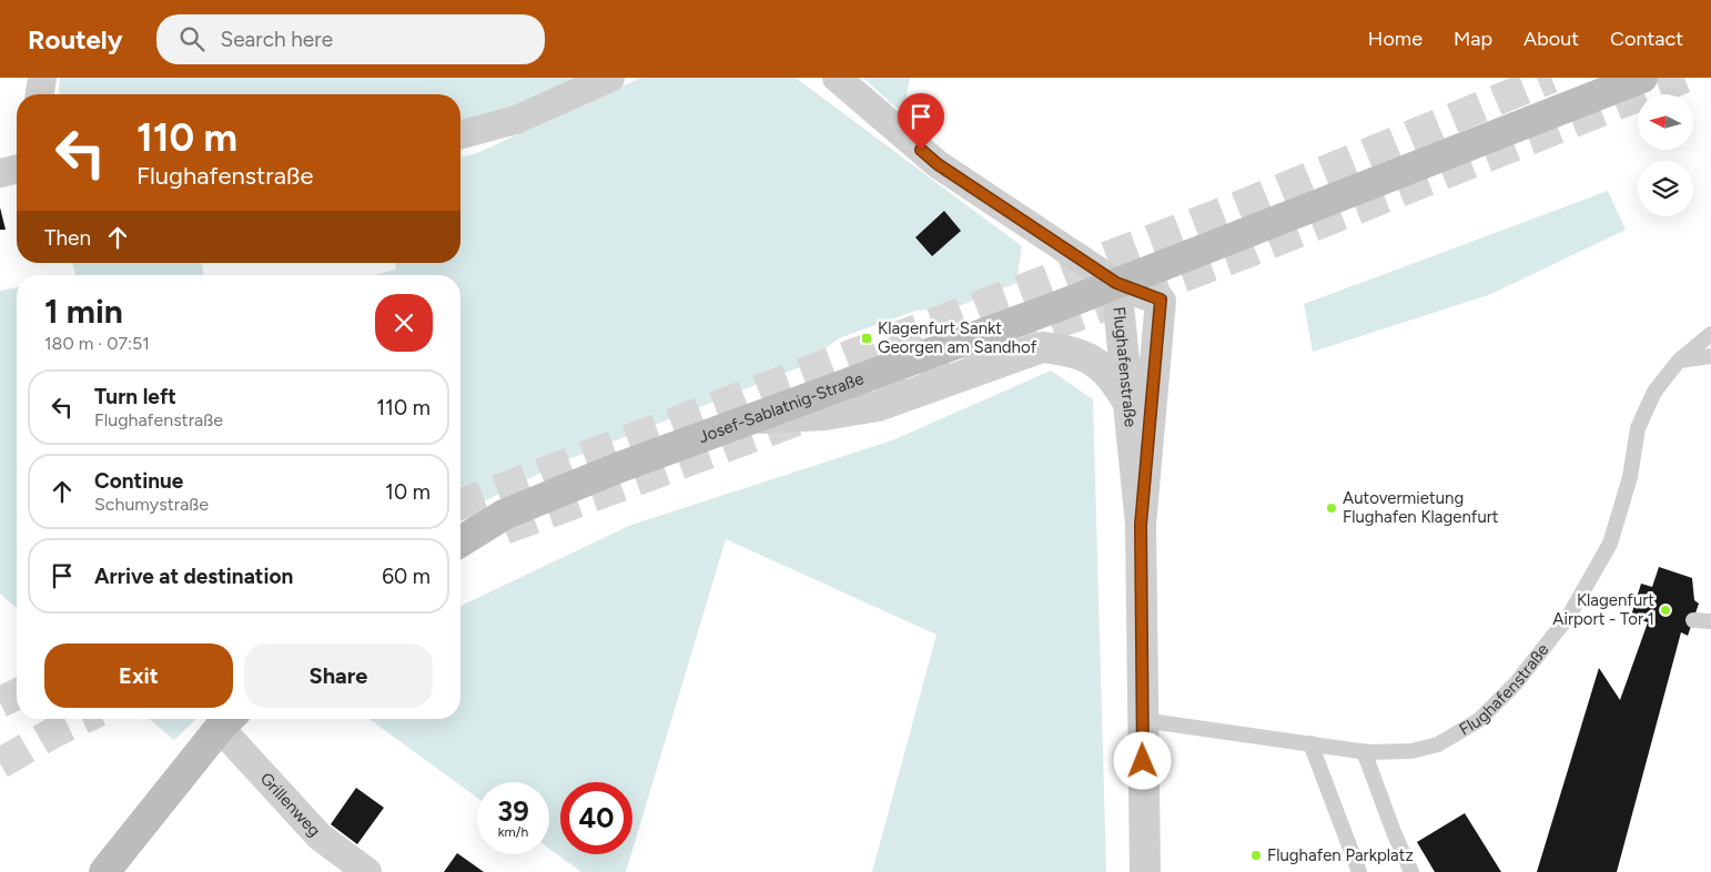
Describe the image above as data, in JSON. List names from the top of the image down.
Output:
{
  "streets": {
    "main road": ["Josef-Sablatnig-Straße"],
    "street": ["Flughafenstraße", "Grillenweg"]
  },
  "crossings": [
    ["Flughafenstraße", "Josef-Sablatnig-Straße"]
  ],
  "places": {
    "transit": ["Klagenfurt Sankt Georgen am Sandhof"],
    "other": ["Autovermietung Flughafen Klagenfurt", "Klagenfurt Airport - Tor 1", "Flughafen Parkplatz"]
  },
  "north": "left",
  "page": {
    "header": "Routely",
    "search": "Search here",
    "nav": [
      "Home",
      "Map",
      "About",
      "Contact"
    ],
    "turn": ["110 m", "Flughafenstraße"],
    "then": "Then",
    "heading": ["1 min", "180 m · 07:51"],
    "list": [
      {
        "name": "Turn left",
        "note": "Flughafenstraße",
        "value": "110 m"
      },
      {
        "name": "Continue",
        "note": "Schumystraße",
        "value": "10 m"
      },
      {
        "name": "Arrive at destination",
        "value": "60 m"
      }
    ],
    "buttons": ["Exit", "Share"],
    "speed": "39 km/h",
    "limit": "40"
  }
}
